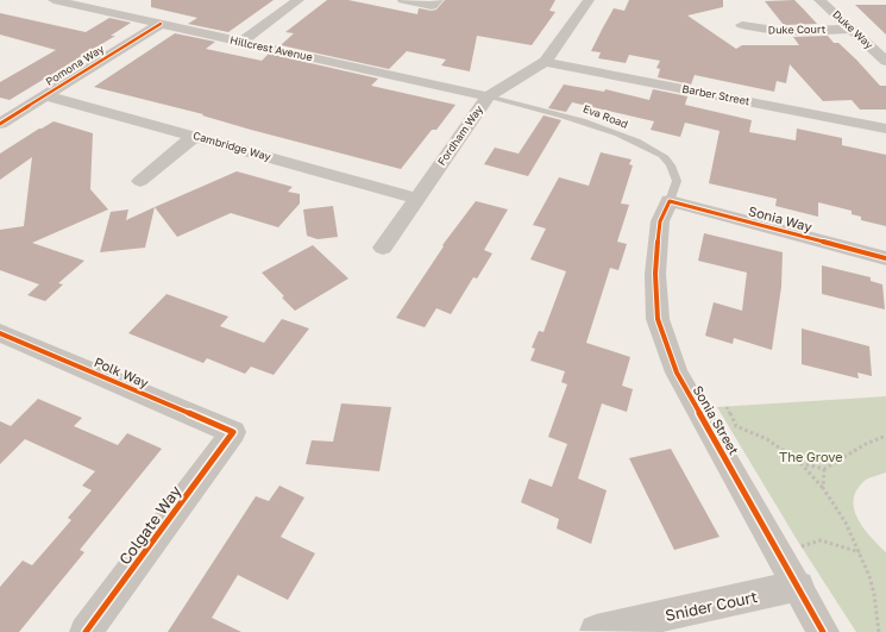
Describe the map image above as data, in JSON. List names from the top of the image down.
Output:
{
  "streets": {
    "street": [
      "Duke Court",
      "Duke Way",
      "Hillcrest Avenue",
      "Pomona Way",
      "Barber Street",
      "Fordham Way",
      "Cambridge Way",
      "Sonia Way",
      "Polk Way",
      "Sonia Street",
      "Colgate Way",
      "Snider Court"
    ],
    "lane": ["Eva Road"]
  },
  "crossings": [
    ["Duke Court", "Duke Way"],
    ["Hillcrest Avenue", "Pomona Way"],
    ["Hillcrest Avenue", "Eva Road"],
    ["Hillcrest Avenue", "Fordham Way"],
    ["Pomona Way", "Cambridge Way"],
    ["Barber Street", "Fordham Way"],
    ["Eva Road", "Fordham Way"],
    ["Eva Road", "Sonia Way"],
    ["Eva Road", "Sonia Street"],
    ["Fordham Way", "Cambridge Way"],
    ["Sonia Way", "Sonia Street"],
    ["Polk Way", "Colgate Way"],
    ["Sonia Street", "Snider Court"]
  ],
  "parks": ["The Grove"]
}
